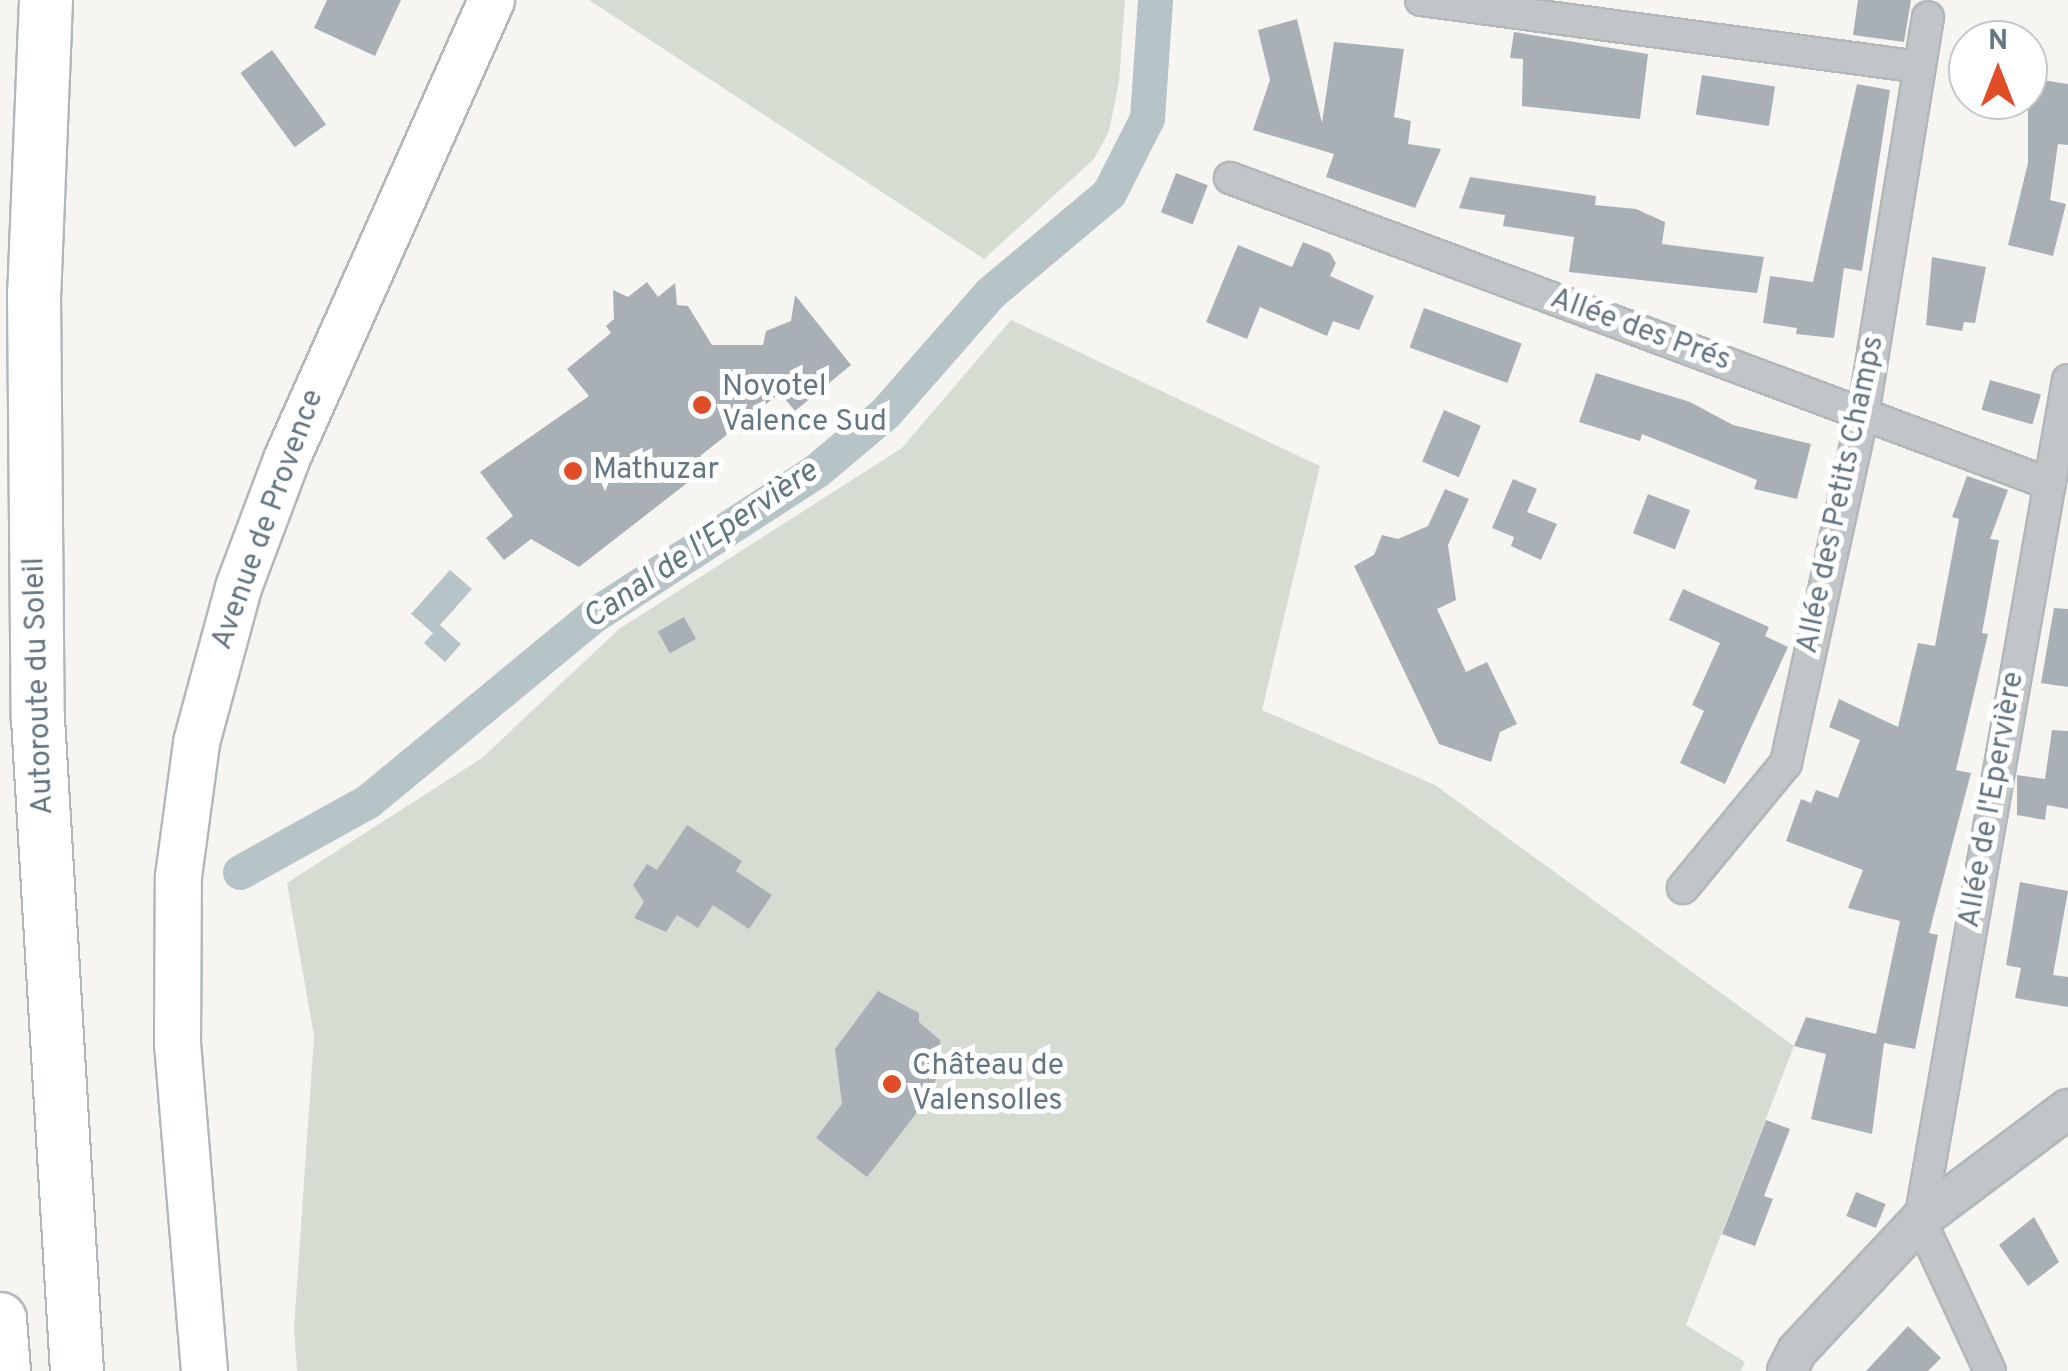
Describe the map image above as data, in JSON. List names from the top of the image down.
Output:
{
  "streets": {
    "highway": ["Autoroute du Soleil"],
    "main road": ["Avenue de Provence"],
    "street": ["Allée des Prés", "Allée des Petits Champs", "Allée de l'Epervière"]
  },
  "crossings": [
    ["Allée des Prés", "Allée des Petits Champs"],
    ["Allée des Prés", "Allée de l'Epervière"]
  ],
  "water": ["Canal de l'Epervière"],
  "places": ["Novotel Valence Sud", "Mathuzar", "Château de Valensolles"],
  "north": "top"
}
